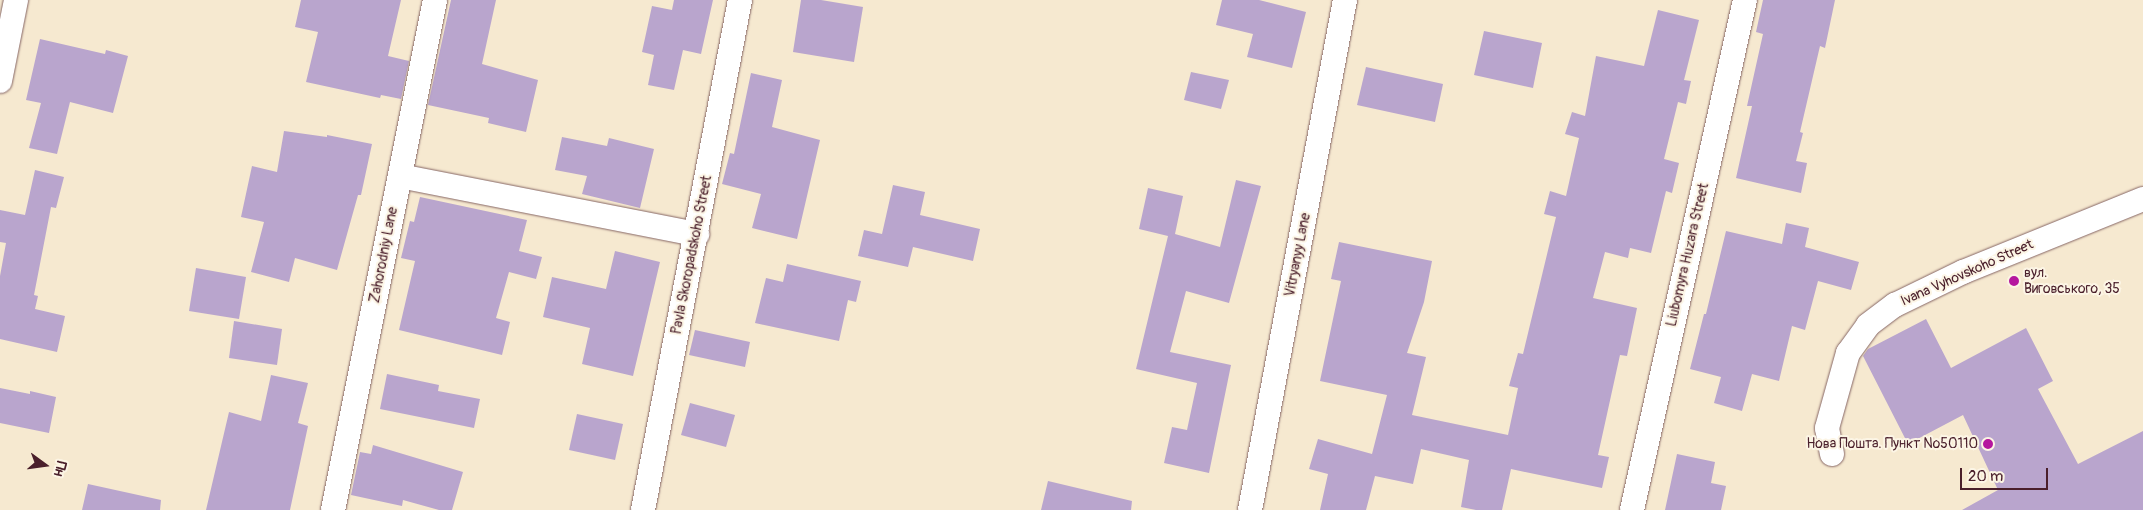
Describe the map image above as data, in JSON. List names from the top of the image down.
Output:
{
  "streets": {
    "street": [
      "Zahorodniy Lane",
      "Pavla Skoropadskoho Street",
      "Vitryanyy Lane",
      "Liubomyra Huzara Street",
      "Ivana Vyhovskoho Street"
    ]
  },
  "places": ["вул. Виговського, 35", "Нова Пошта. Пункт №50110"],
  "scale_bar": "20 m",
  "north": "right"
}
